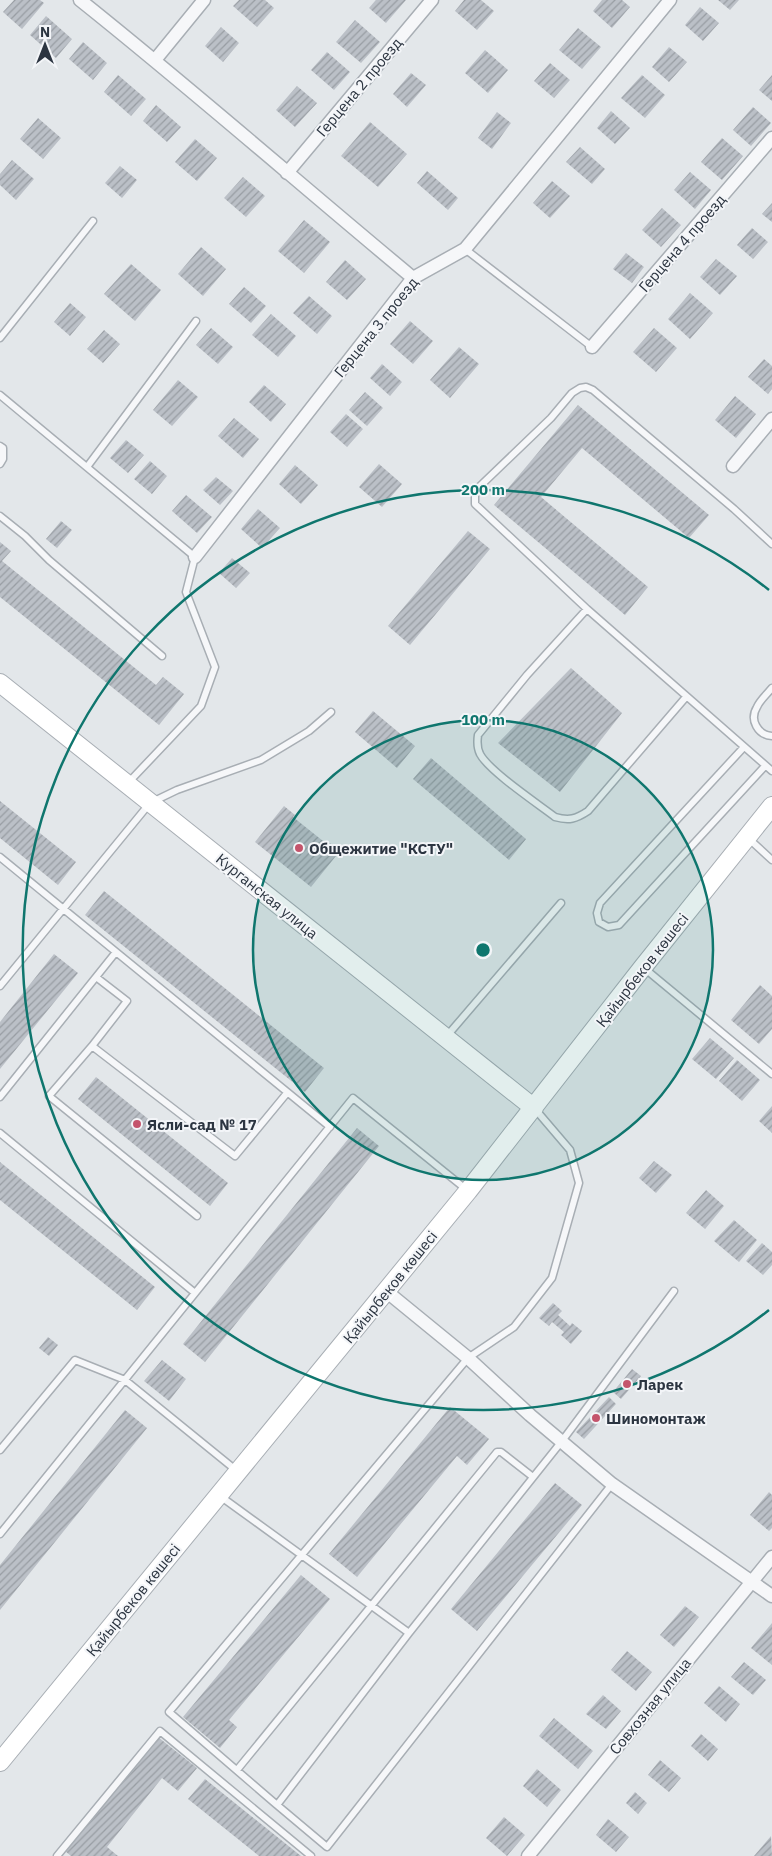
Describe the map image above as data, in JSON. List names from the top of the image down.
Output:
{
  "streets": {
    "main road": ["Курганская улица", "Қайырбеков көшесі"],
    "street": [
      "Герцена 2 проезд",
      "Герцена 4 проезд",
      "Герцена 3 проезд",
      "Совхозная улица"
    ]
  },
  "crossings": [
    ["Курганская улица", "Қайырбеков көшесі"]
  ],
  "places": [
    "Общежитие \"КСТУ\"",
    "Ясли-сад № 17",
    "Ларек",
    "Шиномонтаж"
  ],
  "north": "top",
  "rings": ["200 m", "100 m"]
}
